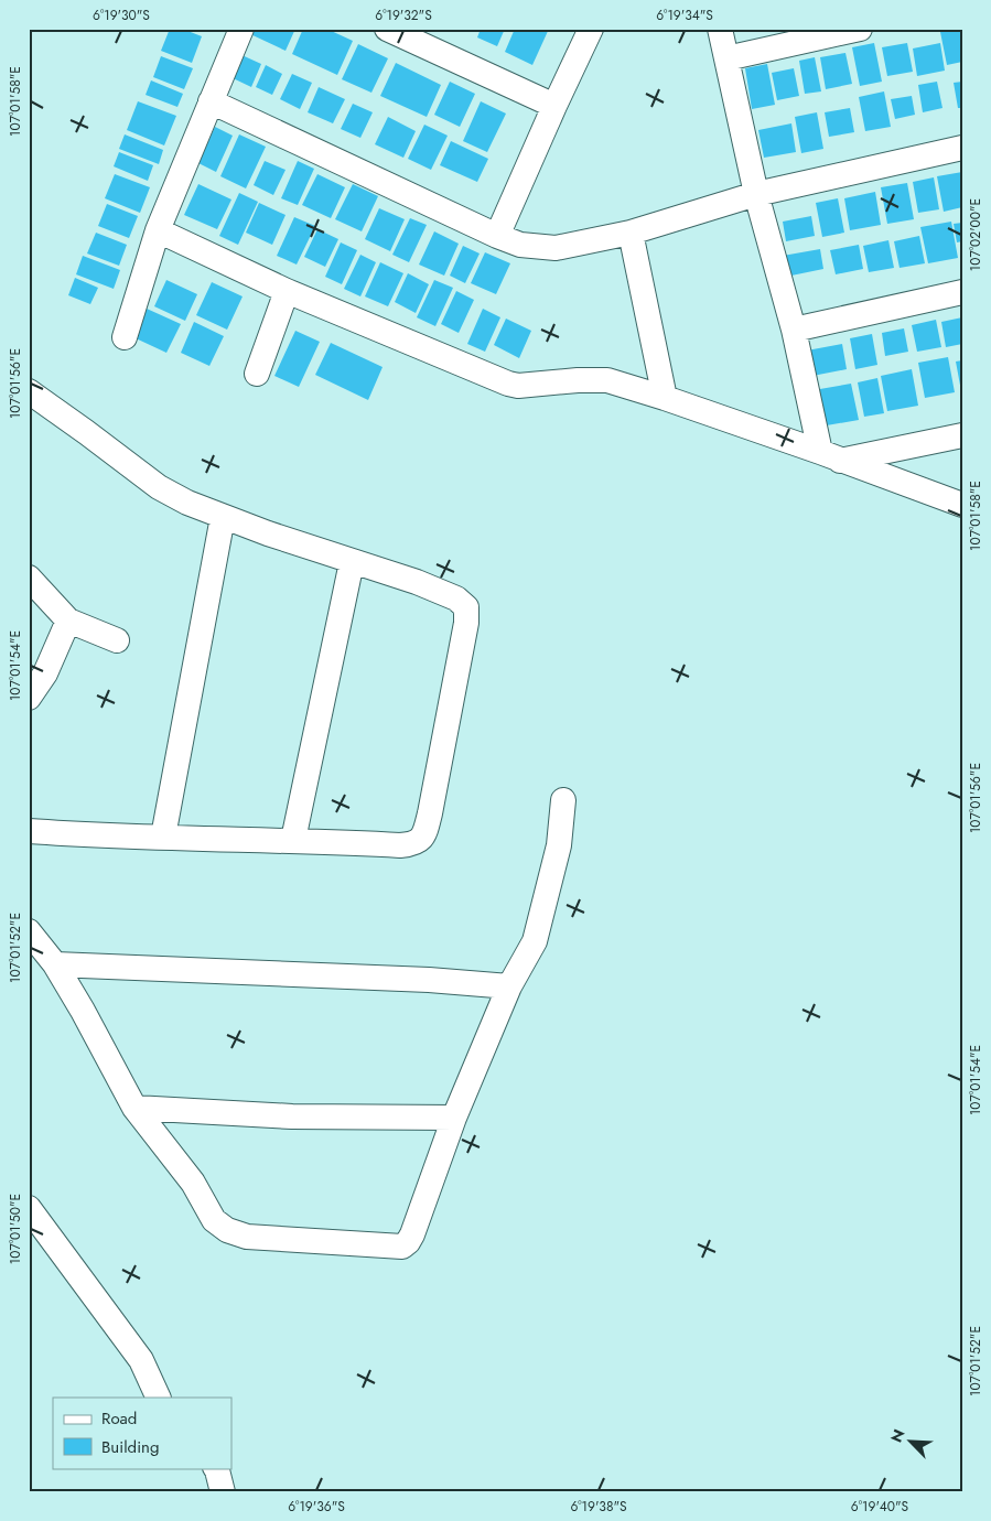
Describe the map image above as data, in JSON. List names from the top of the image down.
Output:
{
  "legend": ["Road", "Building"],
  "north": "top left",
  "coordinates": [
    "6°19'30\"S",
    "6°19'32\"S",
    "6°19'34\"S",
    "107°01'58\"E",
    "107°02'00\"E",
    "107°01'56\"E",
    "107°01'54\"E",
    "107°01'52\"E",
    "107°01'50\"E",
    "6°19'36\"S",
    "6°19'38\"S",
    "6°19'40\"S"
  ]
}
